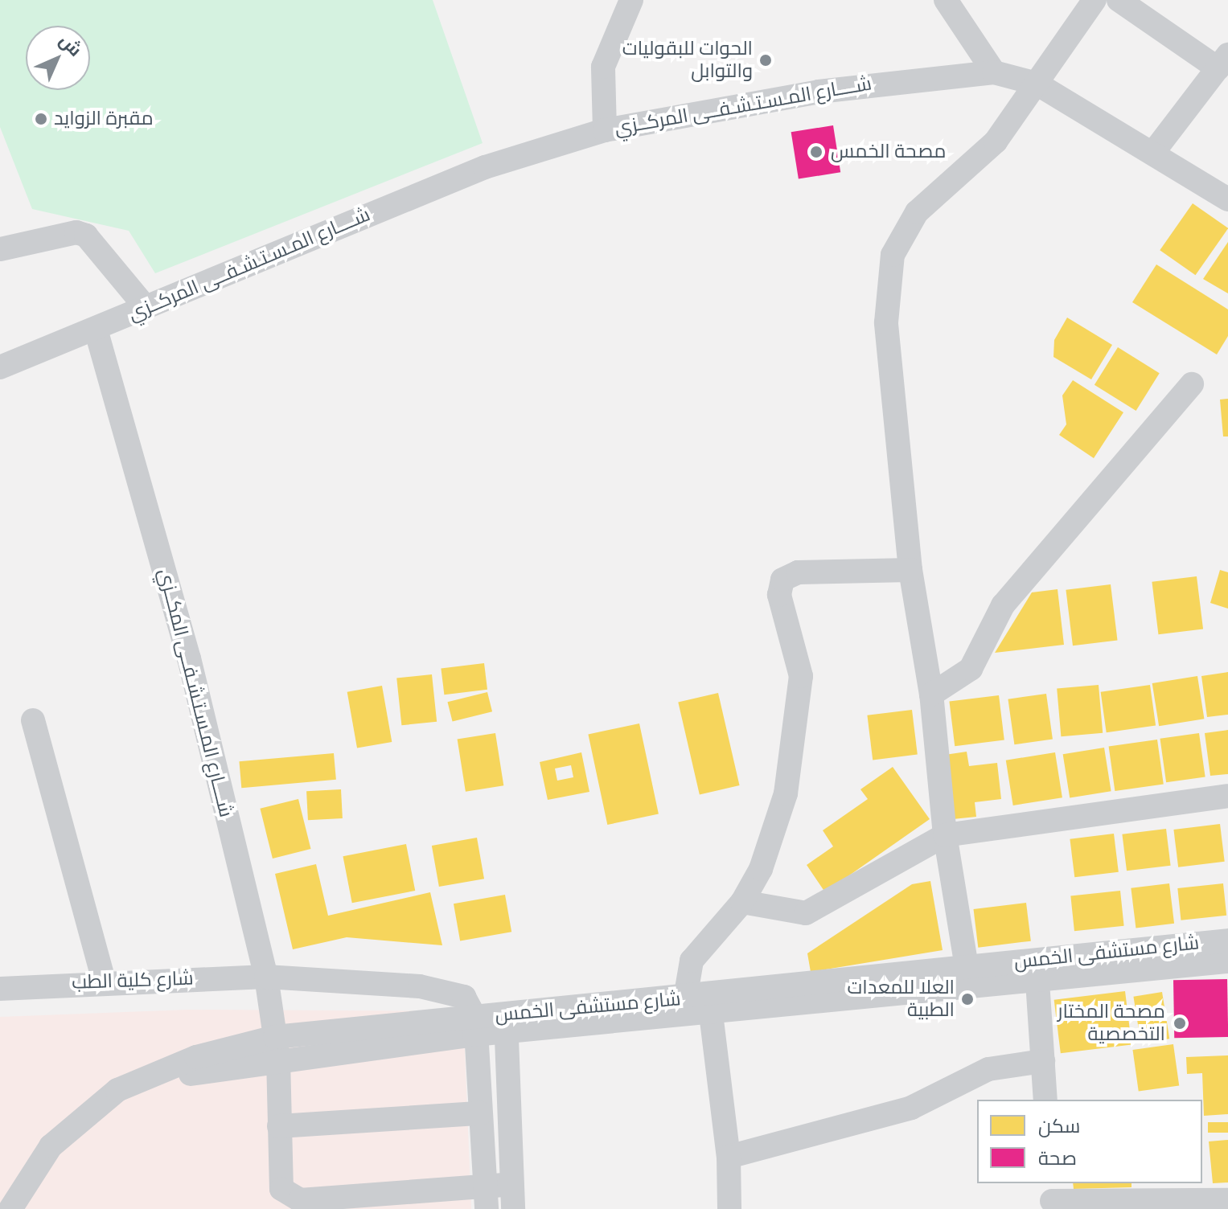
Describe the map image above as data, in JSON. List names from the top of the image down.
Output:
{
  "streets": {
    "street": [
      "شــــارع المـسـتـشـفــى المركــزي",
      "شــــارع المـسـتـشـفــى المكــزي",
      "شارع مستشفى الخمس",
      "شارع كلية الطب"
    ]
  },
  "crossings": [
    ["شــــارع المـسـتـشـفــى المركــزي", "شــــارع المـسـتـشـفــى المكــزي"],
    ["شــــارع المـسـتـشـفــى المكــزي", "شارع مستشفى الخمس"],
    ["شــــارع المـسـتـشـفــى المكــزي", "شارع كلية الطب"],
    ["شارع مستشفى الخمس", "شارع كلية الطب"]
  ],
  "places": [
    "الحوات للبقوليات والتوابل",
    "مقبرة الزوايد",
    "مصحة الخمس",
    "العلا للمعدات الطبية",
    "مصحة المختار التخصصية"
  ],
  "legend": ["سكن", "صحة"],
  "north": "top right"
}
